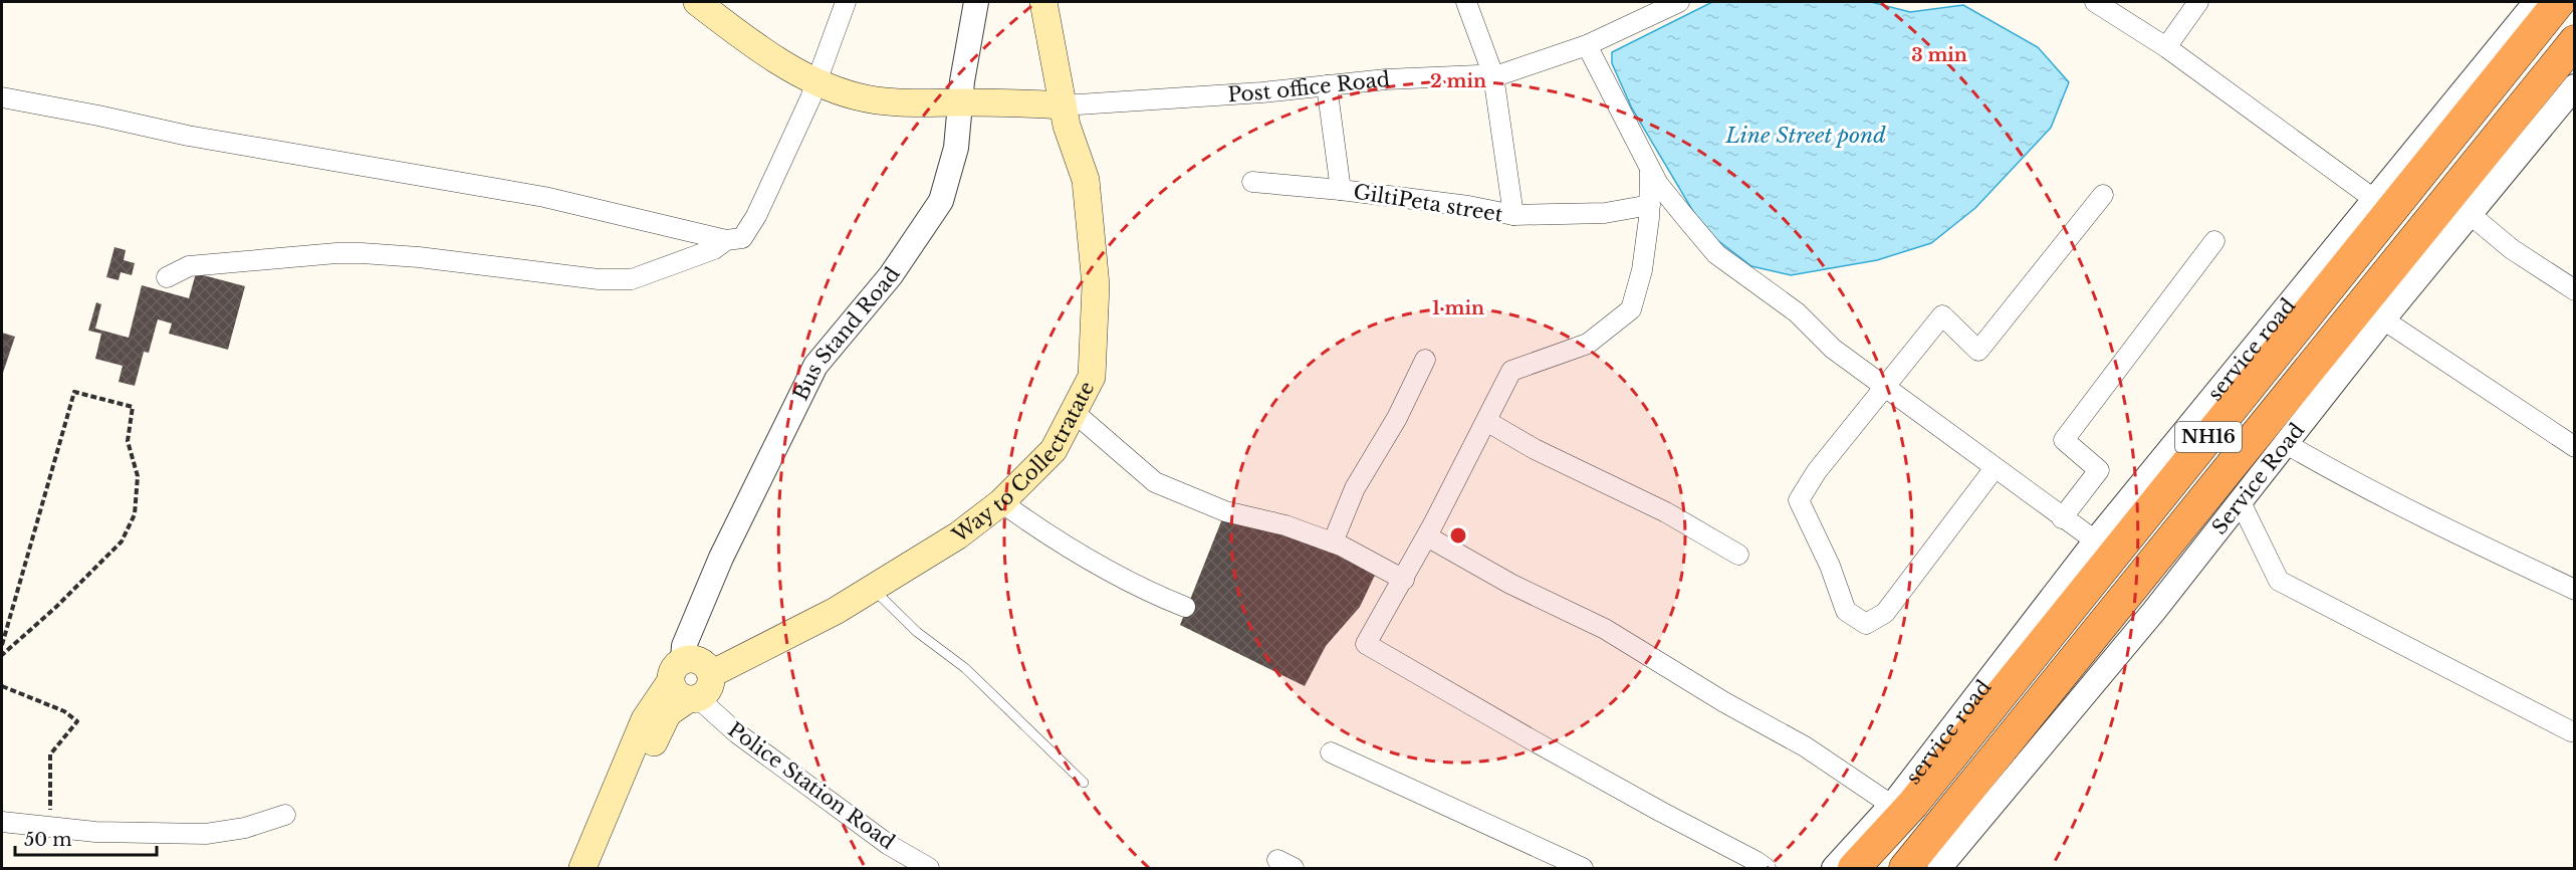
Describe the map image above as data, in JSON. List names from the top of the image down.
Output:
{
  "streets": {
    "highway": ["NH16"],
    "main road": ["Post office Road", "Way to Collectratate"],
    "street": [
      "GiltiPeta street",
      "Bus Stand Road",
      "service road",
      "Service Road",
      "Police Station Road"
    ]
  },
  "crossings": [
    ["Post office Road", "GiltiPeta street"],
    ["Post office Road", "Bus Stand Road"],
    ["Post office Road", "Way to Collectratate"],
    ["Bus Stand Road", "Way to Collectratate"],
    ["Bus Stand Road", "Police Station Road"],
    ["Way to Collectratate", "Police Station Road"]
  ],
  "water": ["Line Street pond"],
  "scale_bar": "50 m",
  "rings": ["3 min", "2 min", "1 min"]
}
